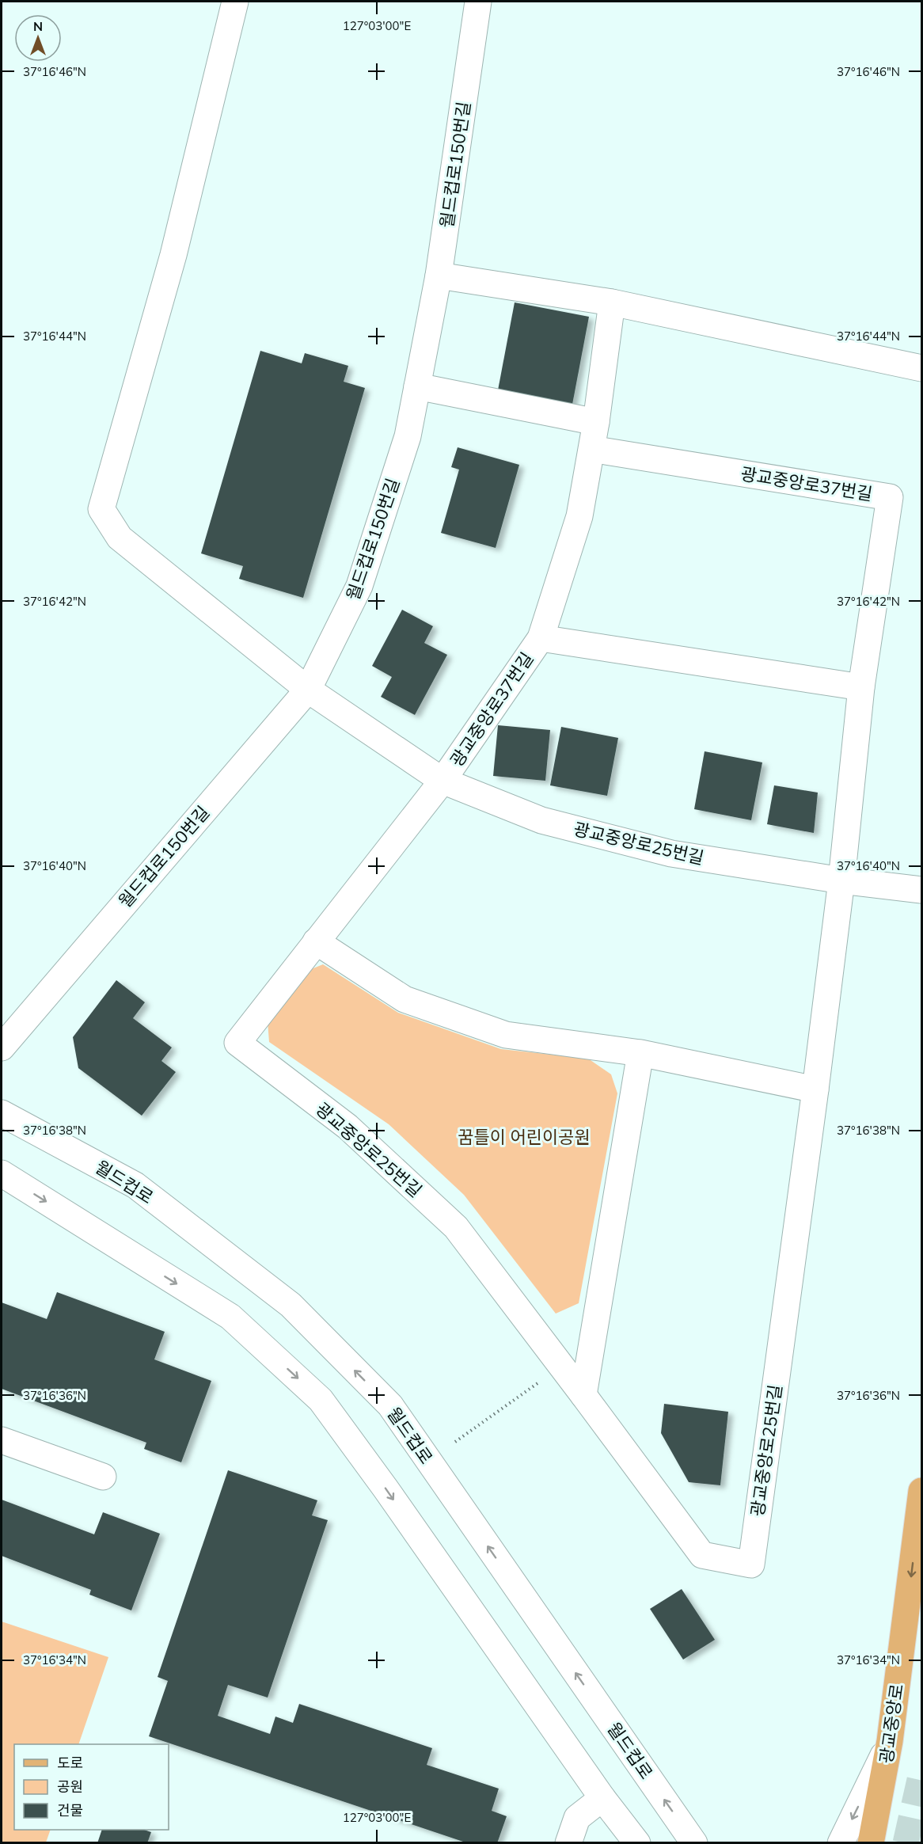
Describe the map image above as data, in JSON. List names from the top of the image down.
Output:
{
  "streets": {
    "main road": ["광교중앙로"],
    "street": [
      "월드컵로150번길",
      "광교중앙로37번길",
      "광교중앙로25번길",
      "월드컵로"
    ]
  },
  "crossings": [
    ["월드컵로150번길", "광교중앙로25번길"],
    ["광교중앙로37번길", "광교중앙로25번길"]
  ],
  "one_way": ["광교중앙로"],
  "parks": ["꿈틀이 어린이공원"],
  "legend": ["도로", "공원", "건물"],
  "north": "top",
  "coordinates": [
    "127°03'00\"E",
    "37°16'46\"N",
    "37°16'44\"N",
    "37°16'42\"N",
    "37°16'40\"N",
    "37°16'38\"N",
    "37°16'36\"N",
    "37°16'34\"N"
  ]
}
